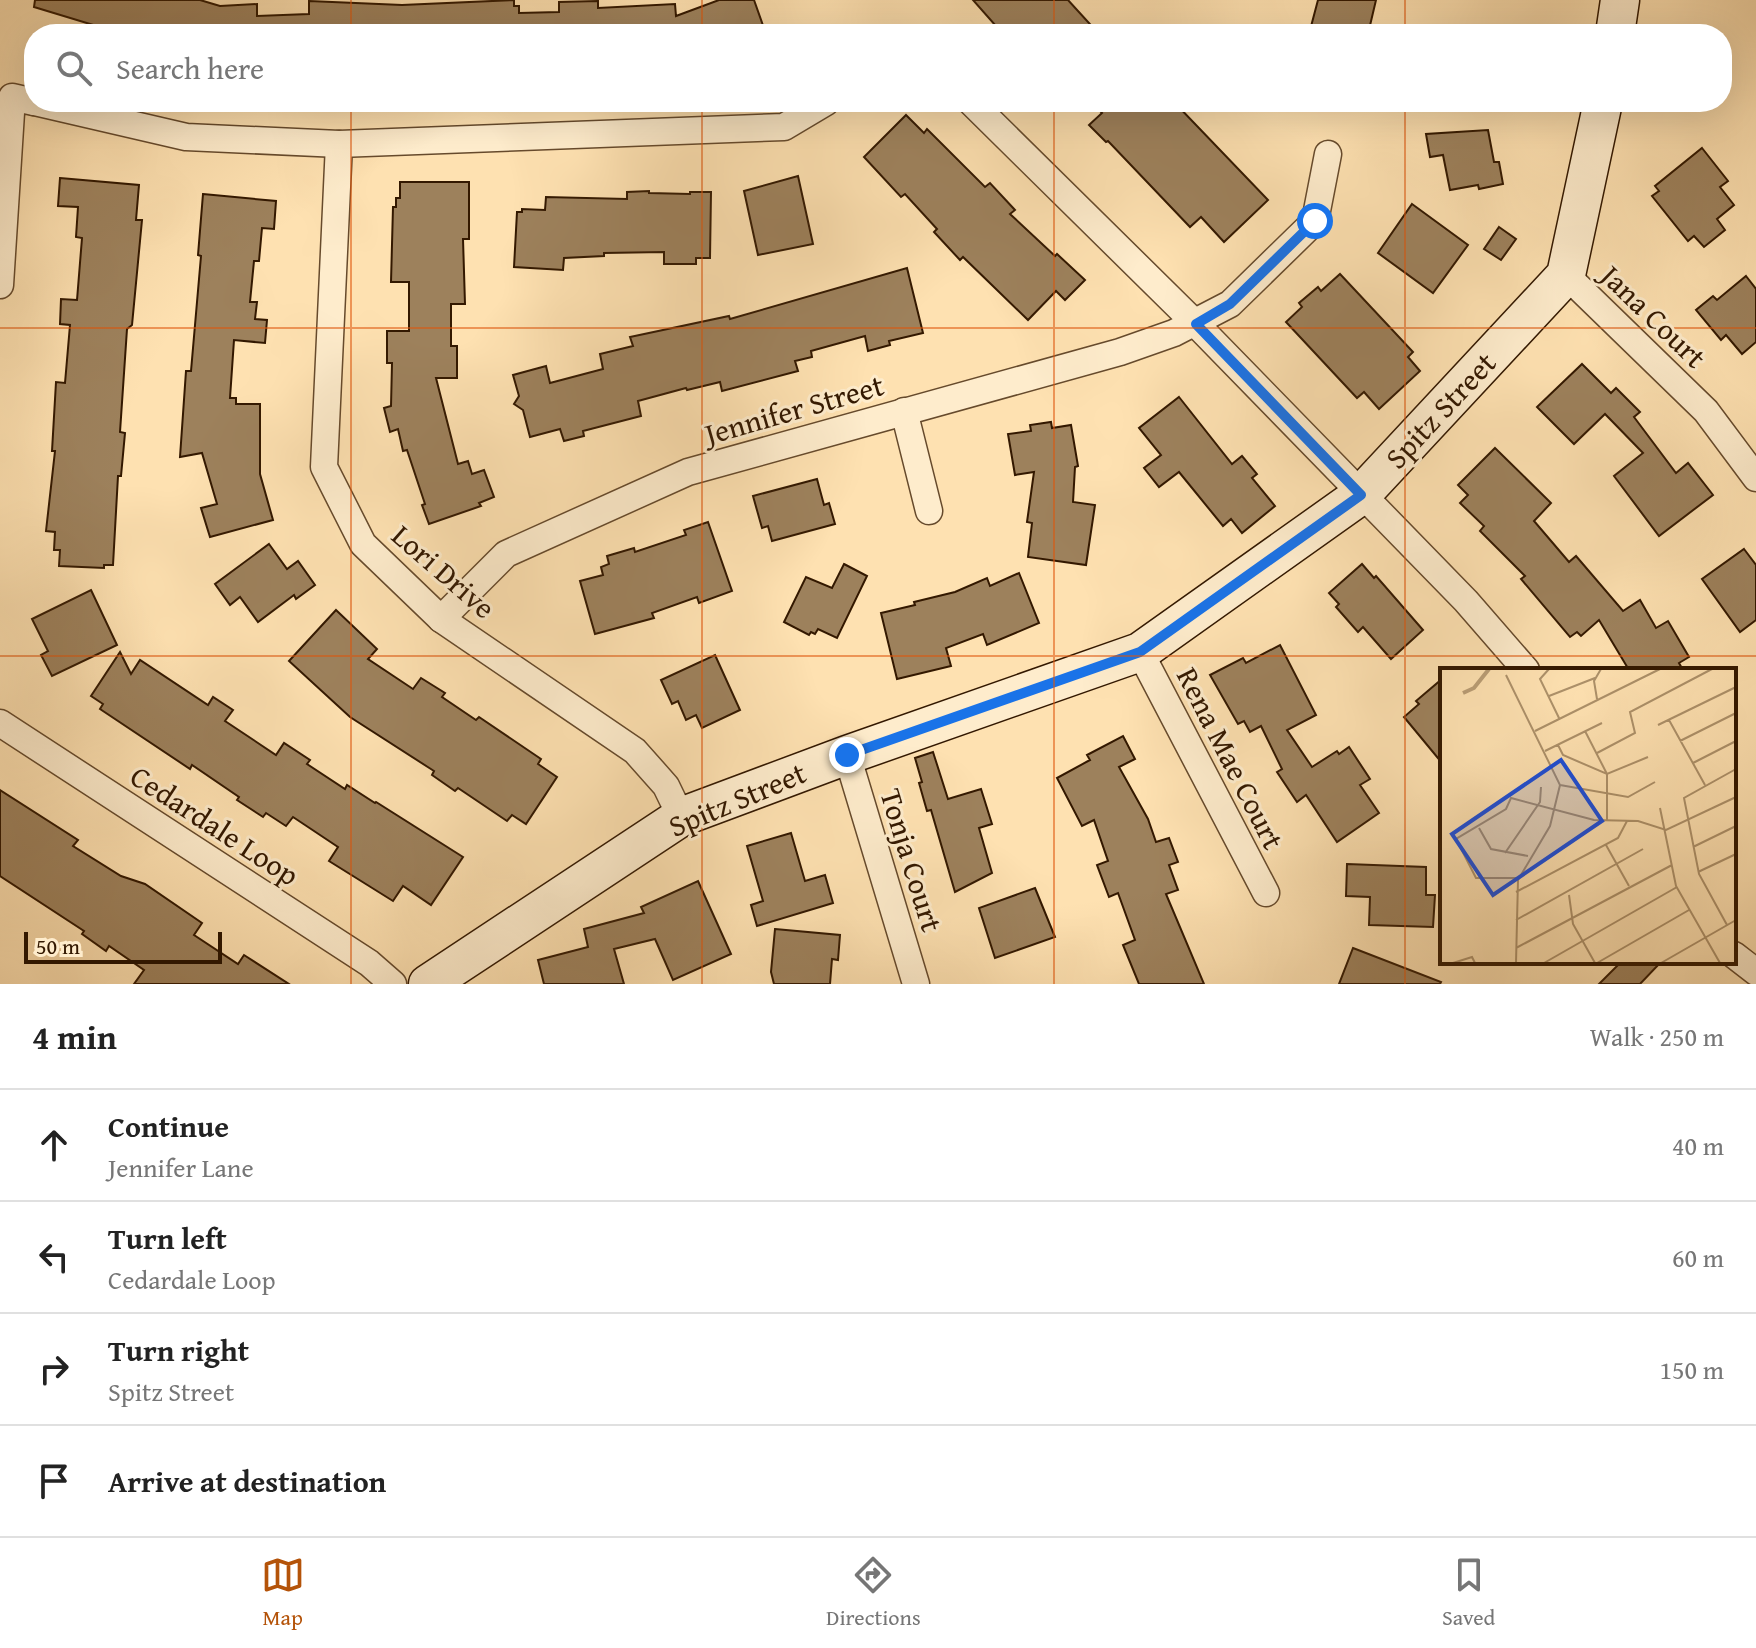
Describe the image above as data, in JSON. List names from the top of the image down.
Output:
{
  "streets": {
    "street": [
      "Jana Court",
      "Jennifer Street",
      "Spitz Street",
      "Lori Drive",
      "Rena Mae Court",
      "Cedardale Loop",
      "Tonja Court"
    ]
  },
  "crossings": [
    ["Jana Court", "Spitz Street"],
    ["Jennifer Street", "Lori Drive"],
    ["Spitz Street", "Lori Drive"],
    ["Spitz Street", "Rena Mae Court"],
    ["Spitz Street", "Tonja Court"]
  ],
  "scale_bar": "50 m",
  "page": {
    "search": "Search here",
    "scale": "50 m",
    "heading": ["4 min", "Walk · 250 m"],
    "list": [
      ["Continue", "Jennifer Lane", "40 m"],
      ["Turn left", "Cedardale Loop", "60 m"],
      ["Turn right", "Spitz Street", "150 m"],
      "Arrive at destination"
    ],
    "nav": ["Map", "Directions", "Saved"]
  }
}
